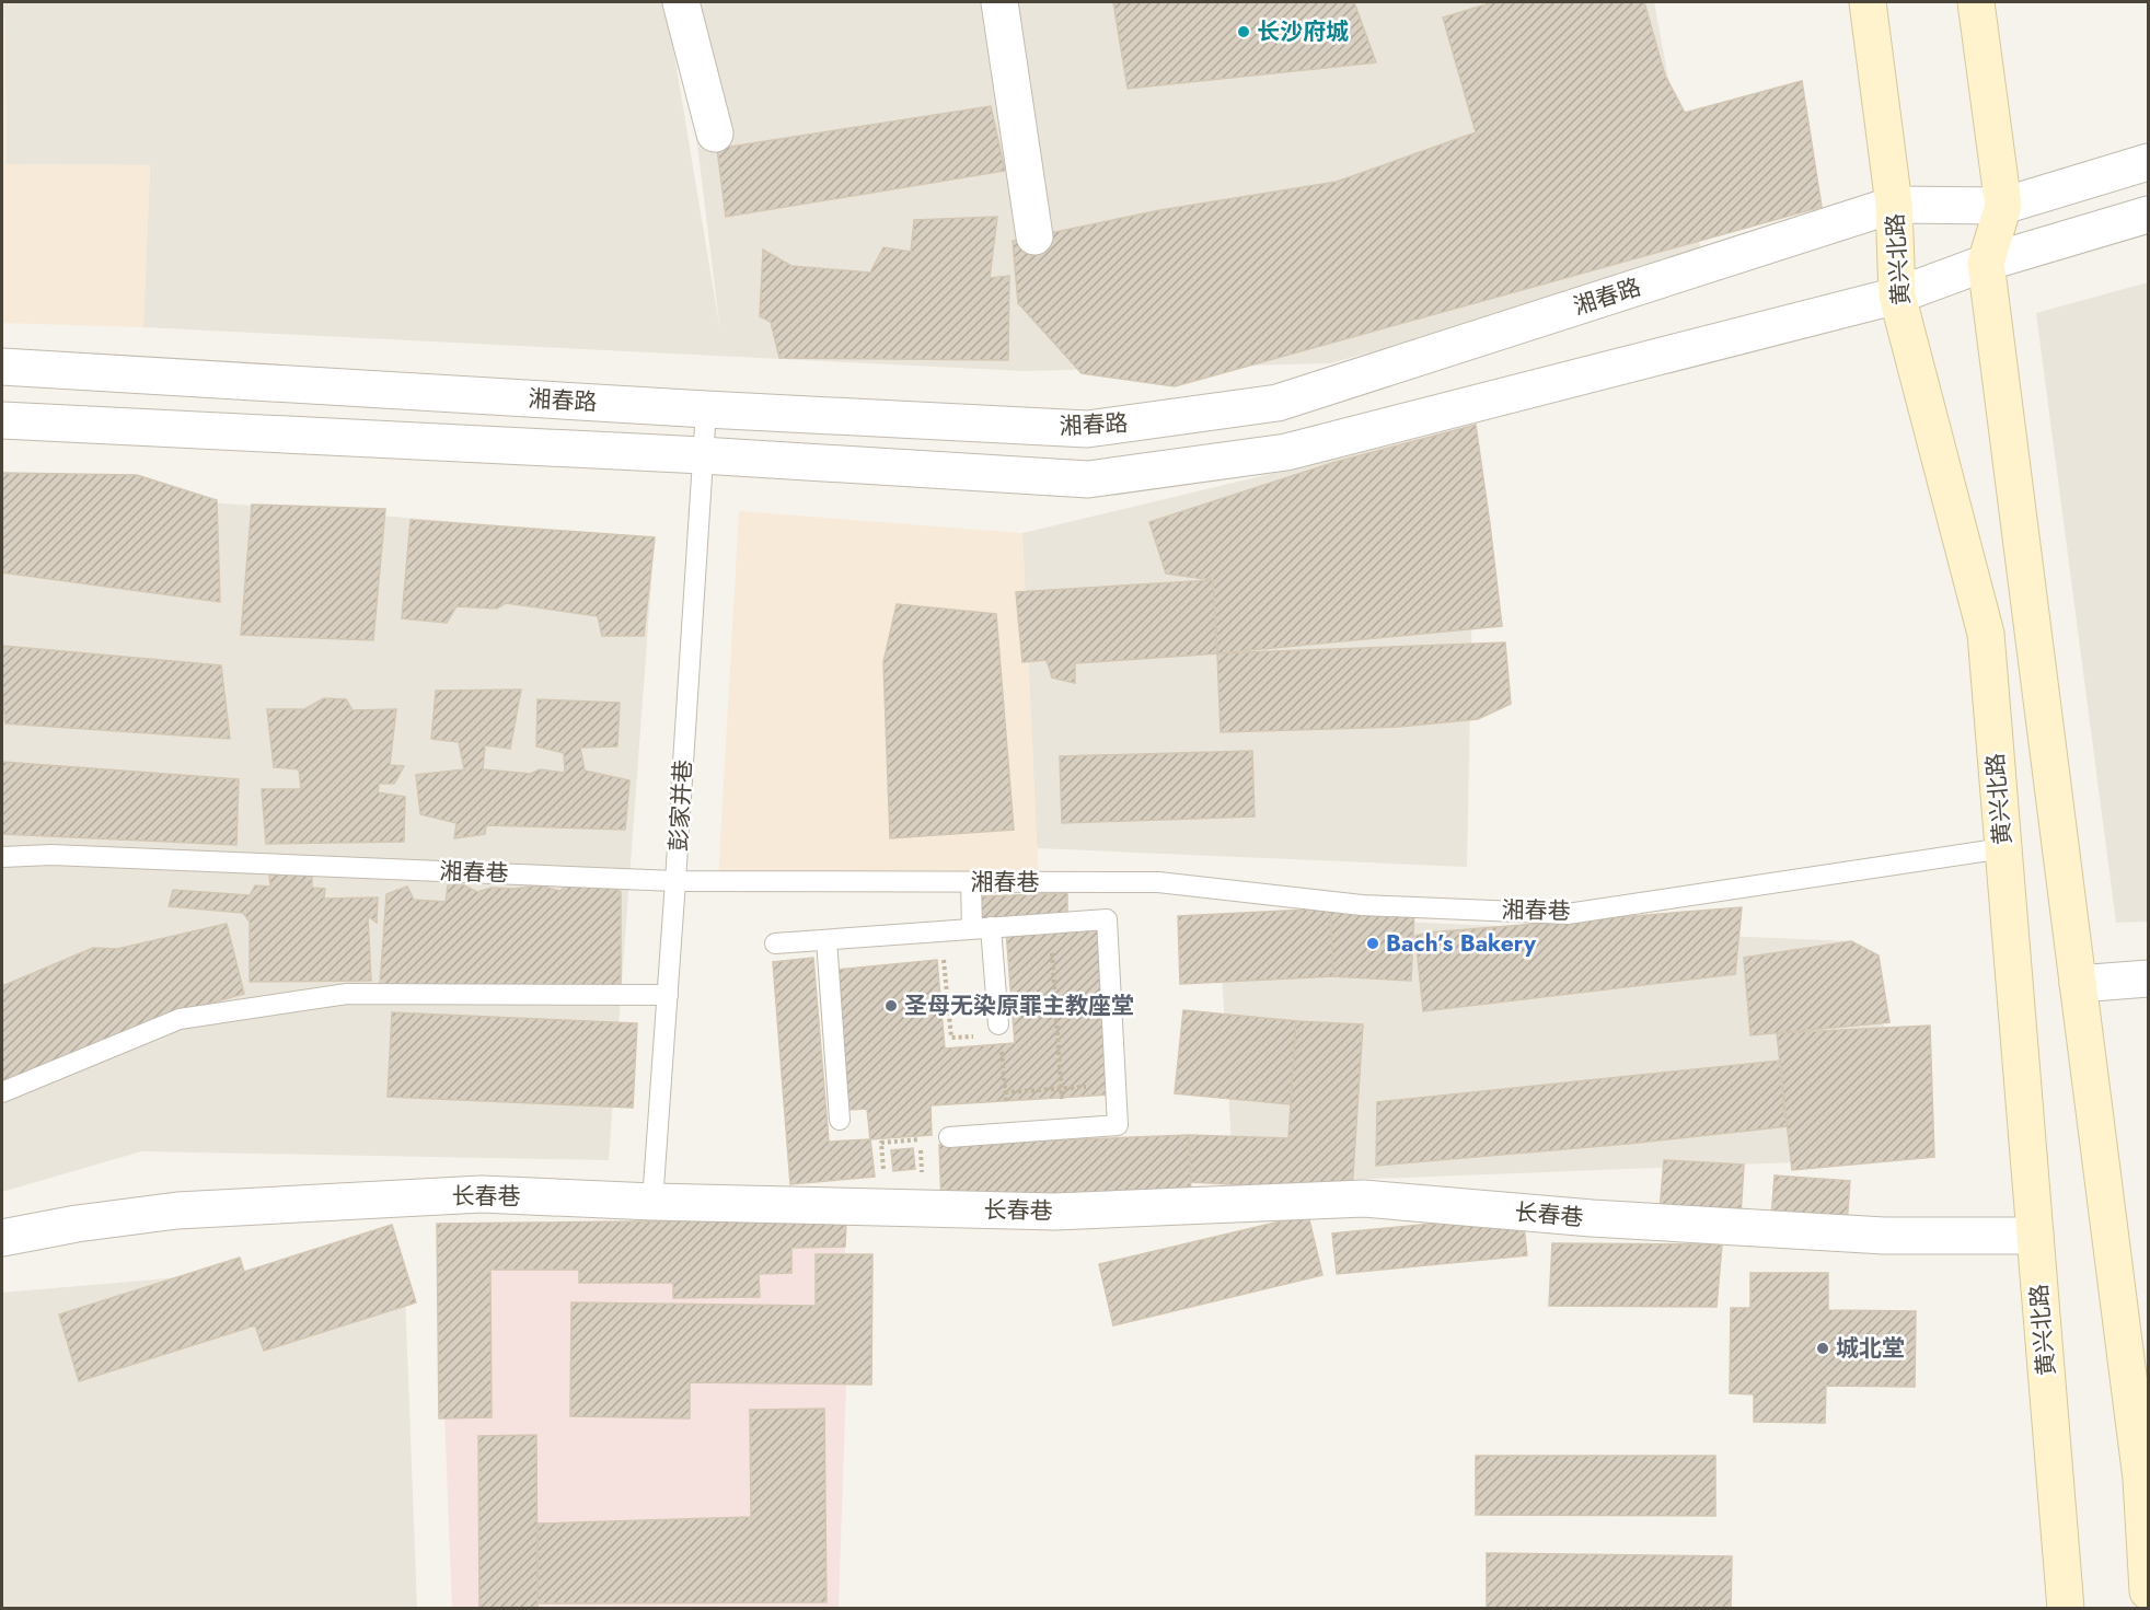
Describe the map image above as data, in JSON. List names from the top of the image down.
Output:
{
  "streets": {
    "main road": ["黄兴北路"],
    "street": ["湘春路", "长春巷"],
    "lane": ["彭家并巷", "湘春巷"]
  },
  "crossings": [
    ["黄兴北路", "湘春路"],
    ["黄兴北路", "湘春巷"],
    ["黄兴北路", "长春巷"],
    ["湘春路", "彭家并巷"],
    ["彭家并巷", "湘春巷"],
    ["彭家并巷", "长春巷"]
  ],
  "places": [
    "长沙府城",
    "Bach’s Bakery",
    "圣母无染原罪主教座堂",
    "城北堂"
  ]
}
